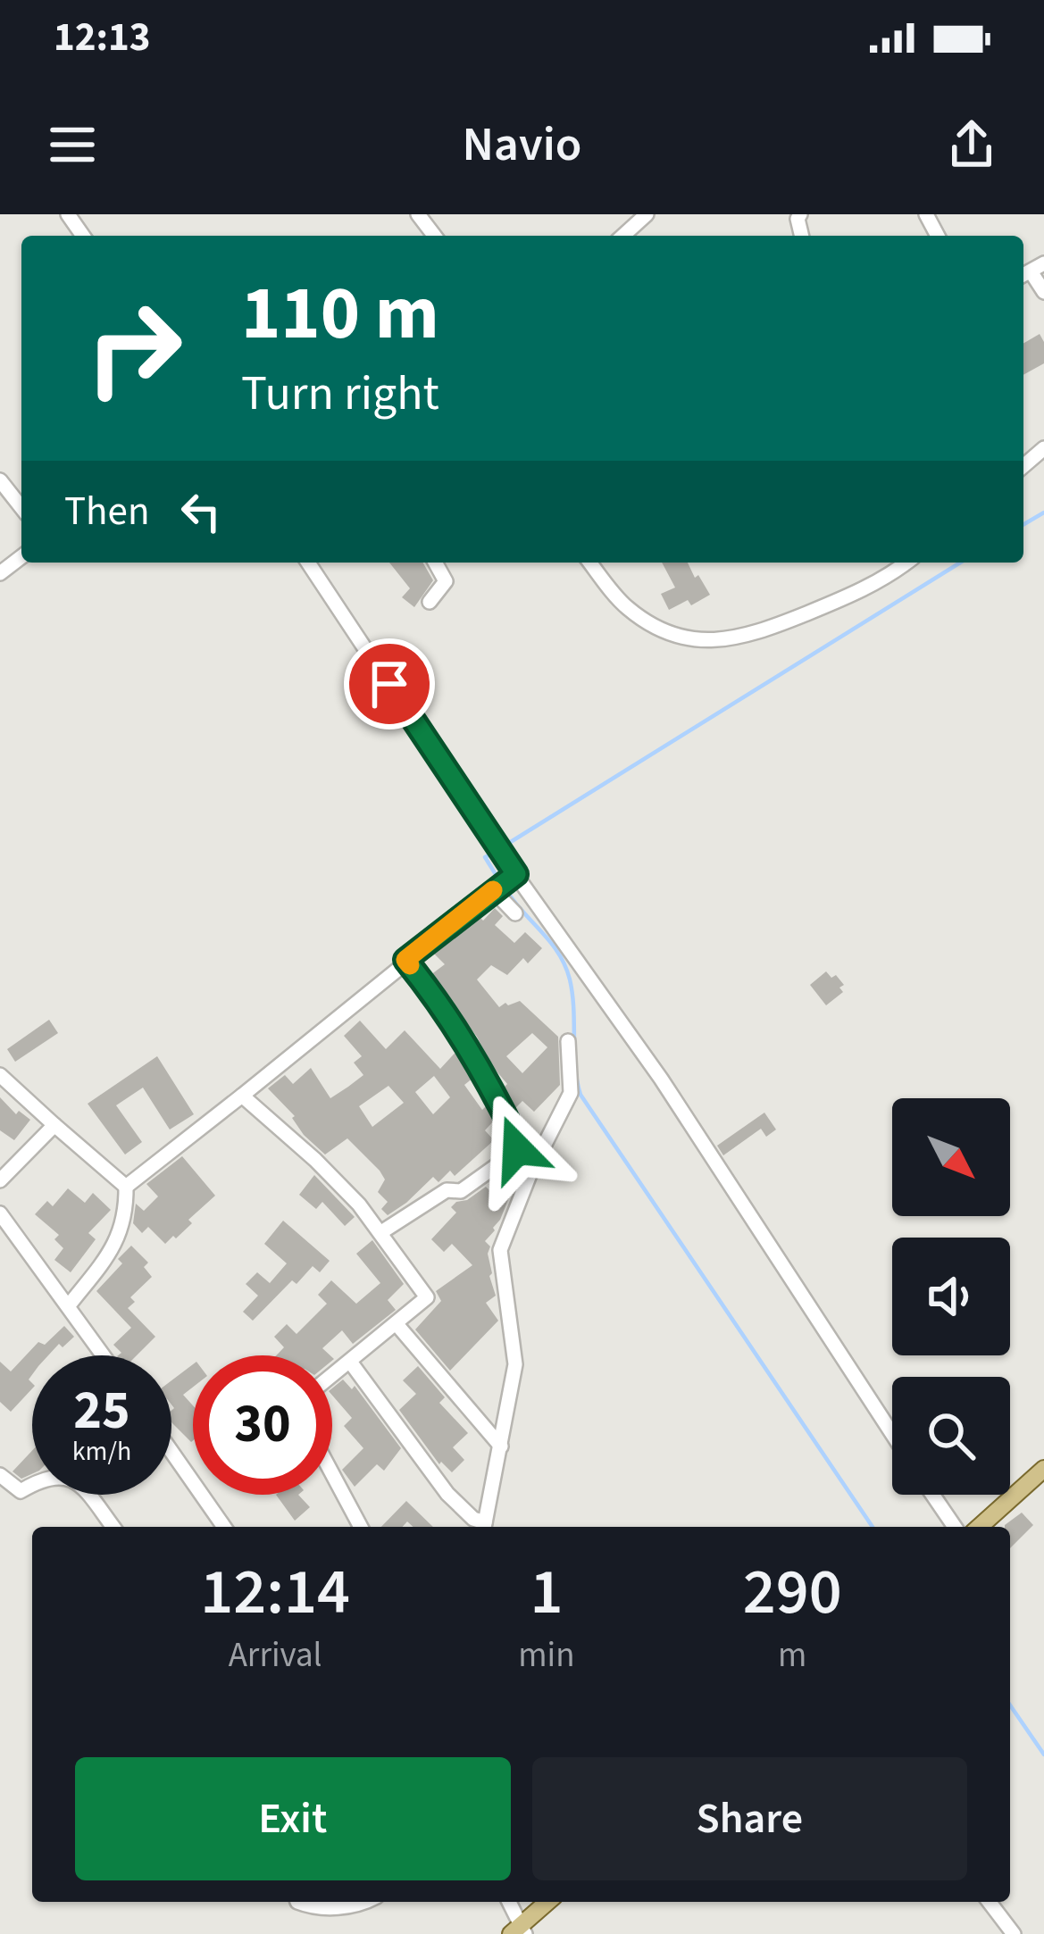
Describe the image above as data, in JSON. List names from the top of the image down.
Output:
{
  "north": "bottom right",
  "page": {
    "status": "12:13",
    "header": "Navio",
    "turn": ["110 m", "Turn right"],
    "then": "Then",
    "speed": "25 km/h",
    "limit": "30",
    "eta": [
      "12:14",
      "Arrival",
      "1",
      "min",
      "290",
      "m"
    ],
    "buttons": ["Exit", "Share"]
  }
}
